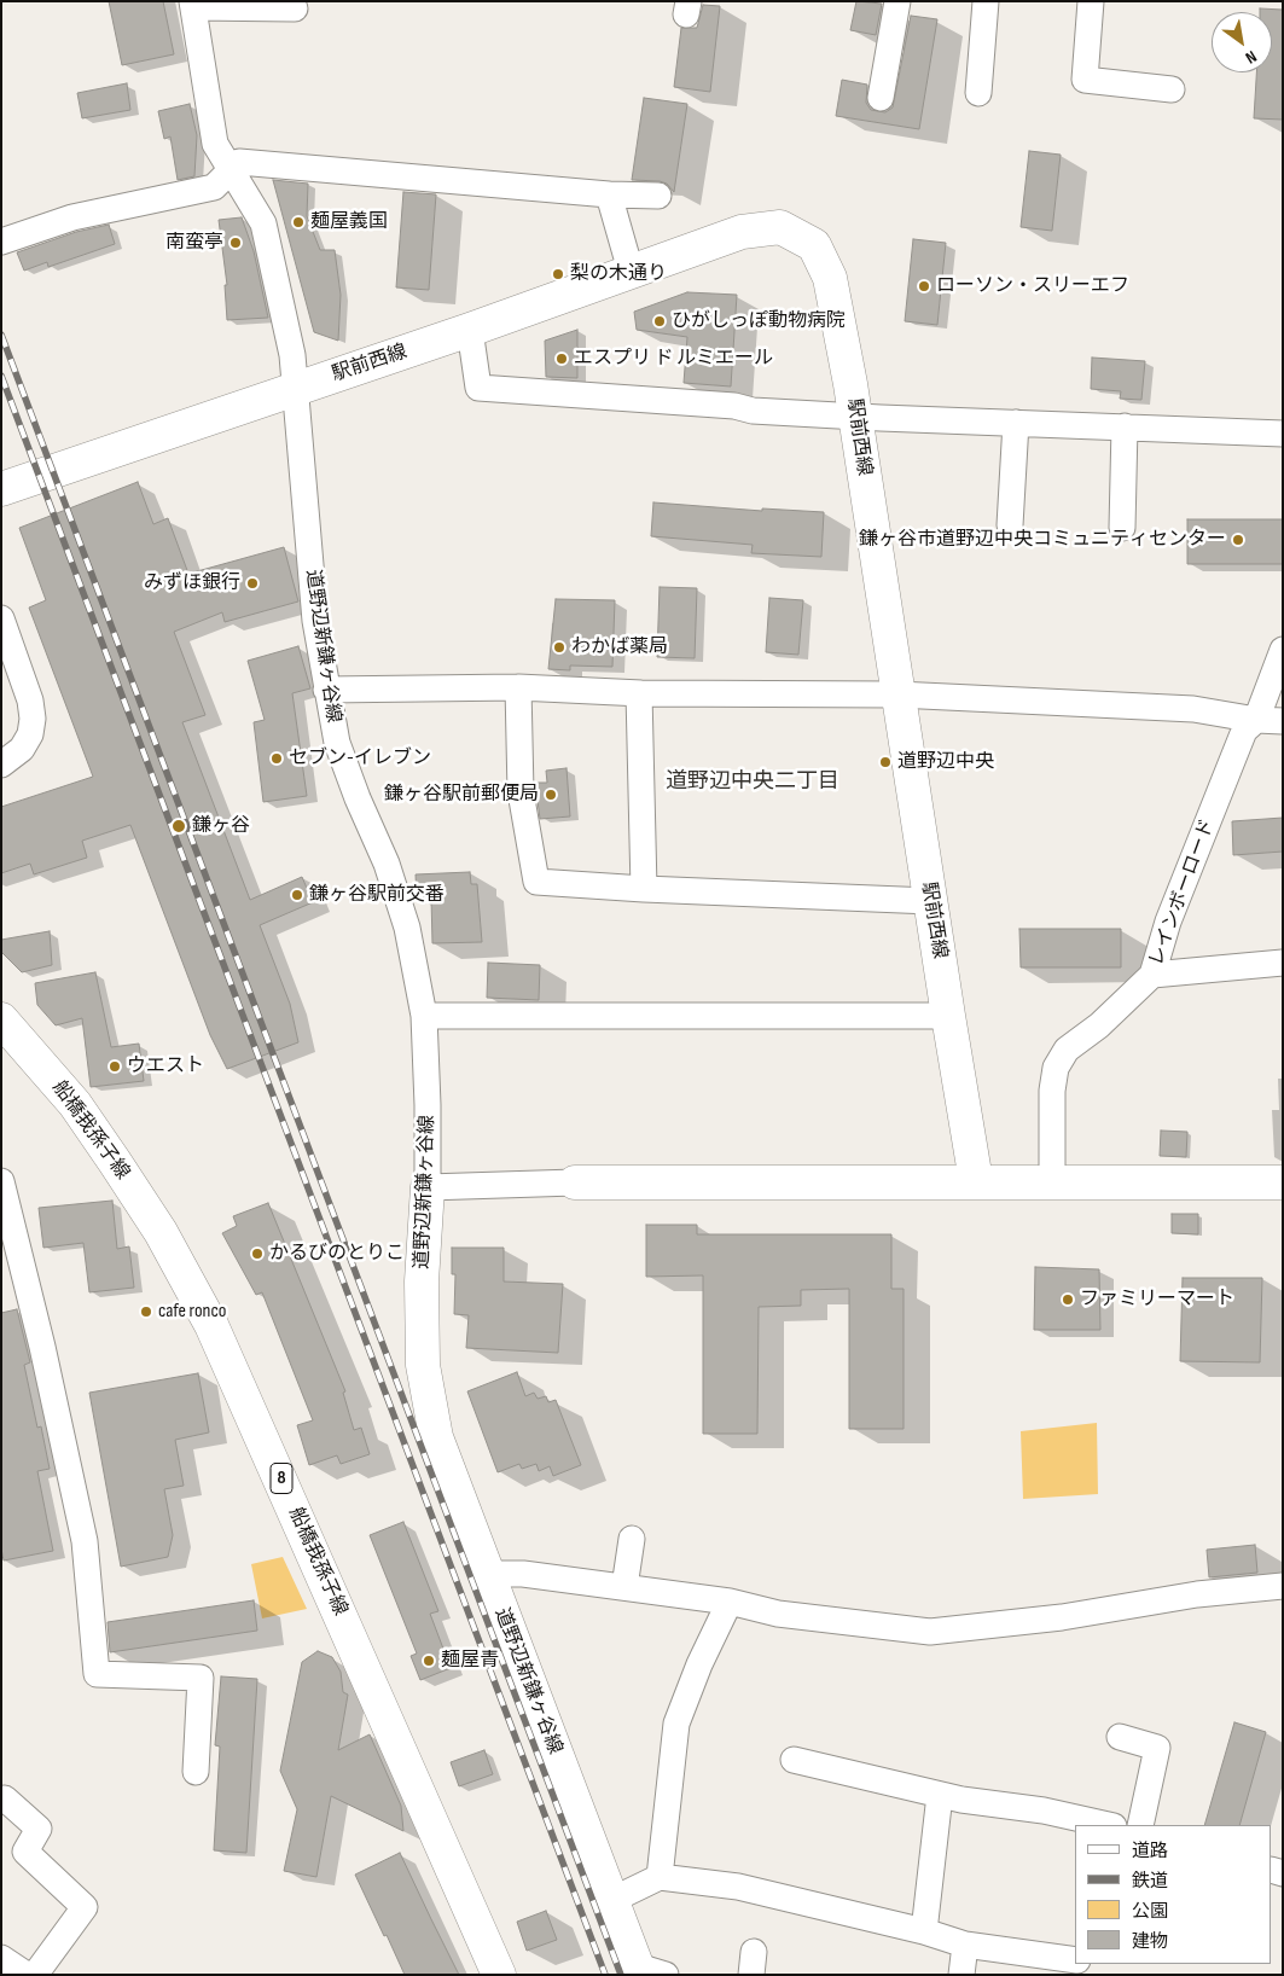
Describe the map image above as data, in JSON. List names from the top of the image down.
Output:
{
  "streets": {
    "street": [
      "駅前西線",
      "道野辺新鎌ヶ谷線",
      "レインボーロード",
      "船橋我孫子線",
      "8"
    ]
  },
  "crossings": [
    ["駅前西線", "道野辺新鎌ヶ谷線"]
  ],
  "districts": ["道野辺中央二丁目"],
  "places": [
    "麺屋義国",
    "南蛮亭",
    "梨の木通り",
    "ローソン・スリーエフ",
    "ひがしっぽ動物病院",
    "エスプリ ド ルミエール",
    "鎌ヶ谷市道野辺中央コミュニティセンター",
    "みずほ銀行",
    "わかば薬局",
    "セブン-イレブン",
    "道野辺中央",
    "鎌ヶ谷駅前郵便局",
    "鎌ヶ谷",
    "鎌ヶ谷駅前交番",
    "ウエスト",
    "かるびのとりこ",
    "ファミリーマート",
    "cafe ronco",
    "麺屋青"
  ],
  "legend": [
    "道路",
    "鉄道",
    "公園",
    "建物"
  ],
  "north": "bottom right"
}
